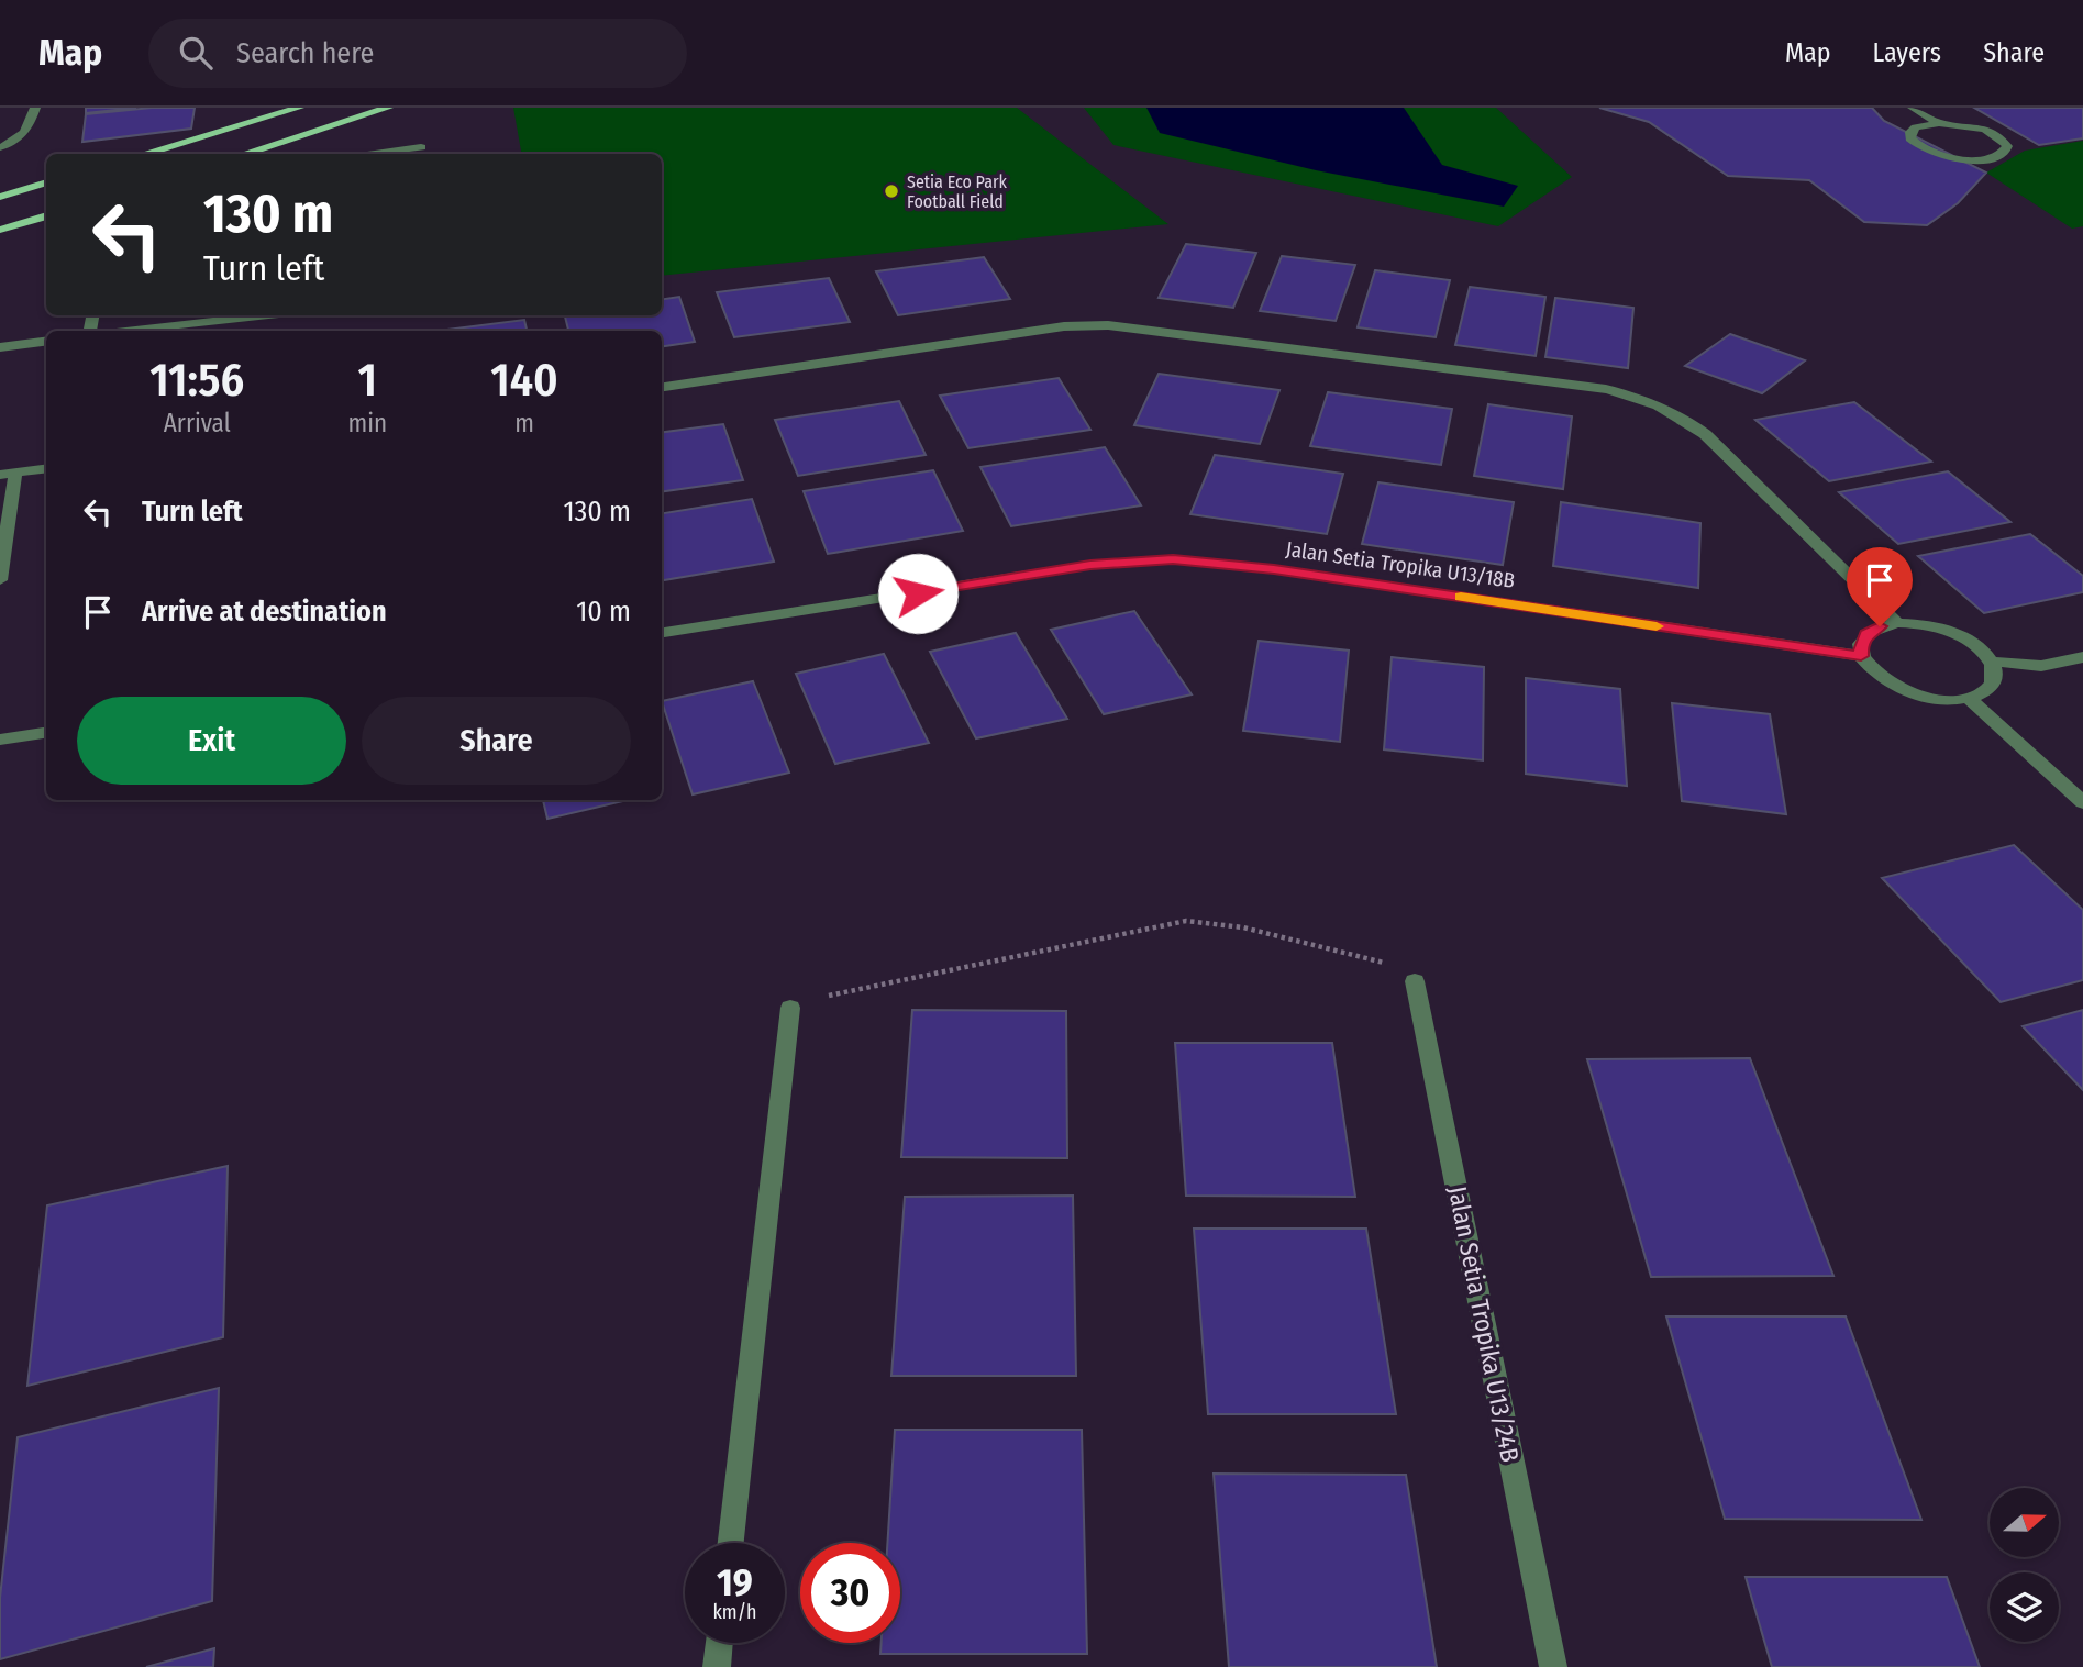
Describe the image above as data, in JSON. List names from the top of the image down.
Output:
{
  "streets": {
    "street": ["Jalan Setia Tropika U13/18B", "Jalan Setia Tropika U13/24B"]
  },
  "places": ["Setia Eco Park Football Field"],
  "north": "right",
  "page": {
    "header": "Map",
    "search": "Search here",
    "nav": ["Map", "Layers", "Share"],
    "turn": ["130 m", "Turn left"],
    "eta": [
      "11:56",
      "Arrival",
      "1",
      "min",
      "140",
      "m"
    ],
    "list": [
      {
        "name": "Turn left",
        "value": "130 m"
      },
      {
        "name": "Arrive at destination",
        "value": "10 m"
      }
    ],
    "buttons": ["Exit", "Share"],
    "speed": "19 km/h",
    "limit": "30"
  }
}
